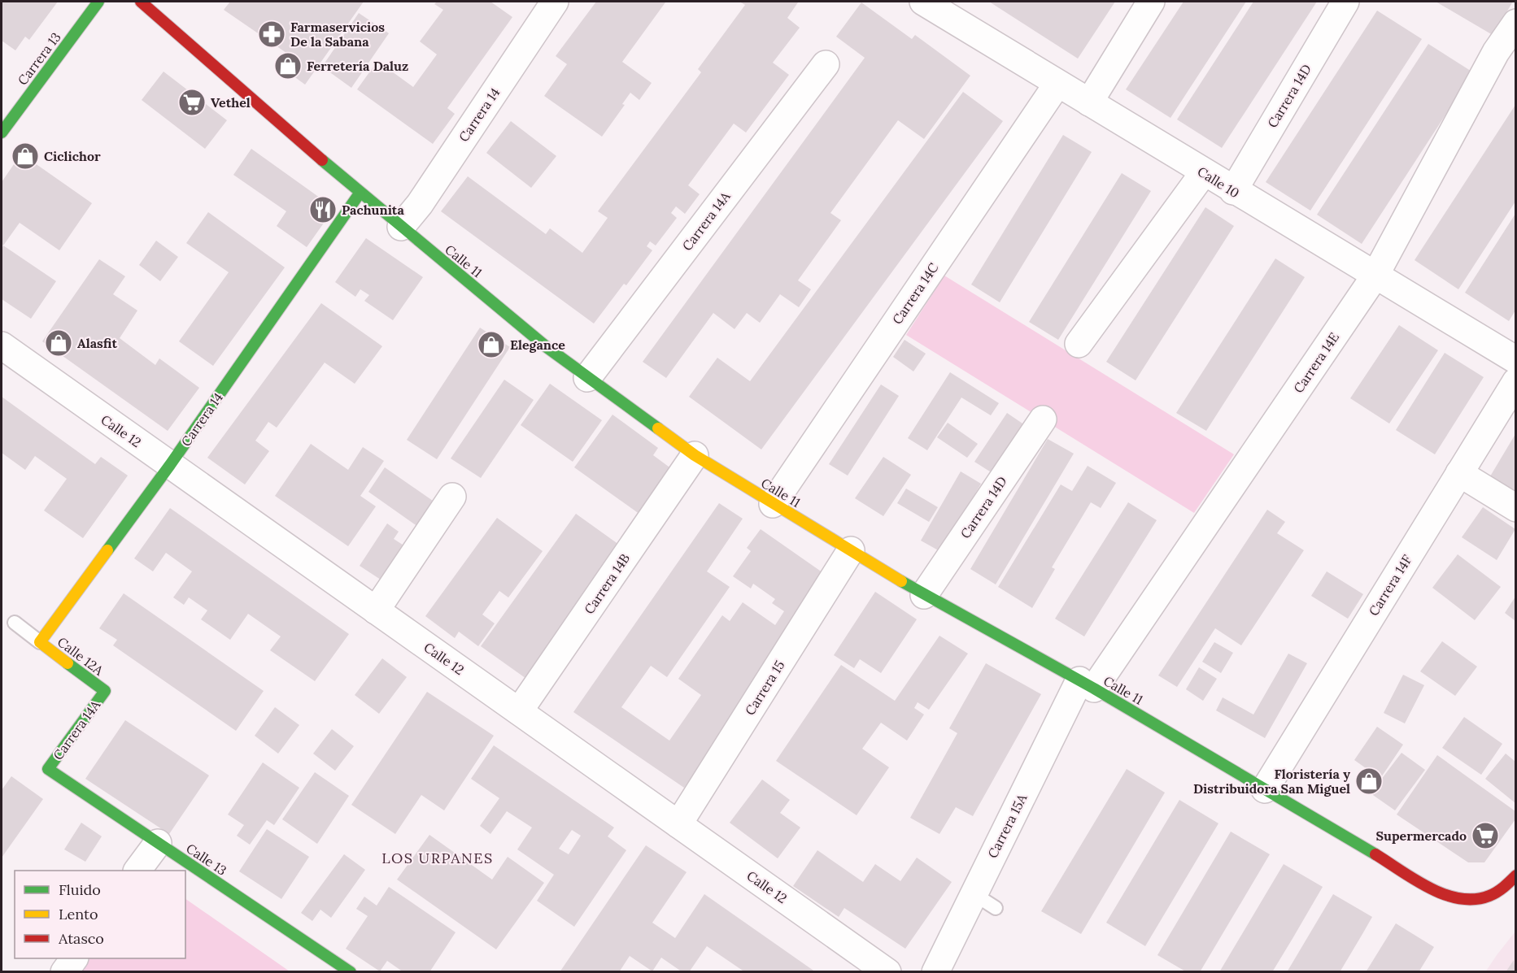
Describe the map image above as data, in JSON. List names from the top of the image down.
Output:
{
  "streets": {
    "street": [
      "Carrera 13",
      "Carrera 14D",
      "Carrera 14",
      "Calle 10",
      "Carrera 14A",
      "Calle 11",
      "Carrera 14C",
      "Carrera 14E",
      "Calle 12",
      "Carrera 14B",
      "Carrera 14F",
      "Calle 12A",
      "Carrera 15",
      "Carrera 15A",
      "Calle 13"
    ]
  },
  "crossings": [
    ["Carrera 14D", "Calle 10"],
    ["Carrera 14D", "Calle 11"],
    ["Carrera 14", "Calle 11"],
    ["Carrera 14", "Calle 12"],
    ["Carrera 14", "Calle 12A"],
    ["Calle 10", "Carrera 14C"],
    ["Calle 10", "Carrera 14E"],
    ["Carrera 14A", "Calle 11"],
    ["Carrera 14A", "Calle 12A"],
    ["Carrera 14A", "Calle 13"],
    ["Calle 11", "Carrera 14C"],
    ["Calle 11", "Carrera 14E"],
    ["Calle 11", "Carrera 14B"],
    ["Calle 11", "Carrera 14F"],
    ["Calle 11", "Carrera 15"],
    ["Calle 11", "Carrera 15A"],
    ["Carrera 14E", "Carrera 15A"],
    ["Calle 12", "Carrera 14B"],
    ["Calle 12", "Carrera 15"]
  ],
  "districts": ["LOS URPANES"],
  "places": {
    "pharmacy": ["Farmaservicios De la Sabana"],
    "shop": [
      "Ferretería Daluz",
      "Ciclichor",
      "Alasfit",
      "Elegance",
      "Floristería y Distribuidora San Miguel"
    ],
    "supermarket": ["Vethel", "Supermercado"],
    "restaurant": ["Pachunita"]
  },
  "legend": ["Fluido", "Lento", "Atasco"]
}
